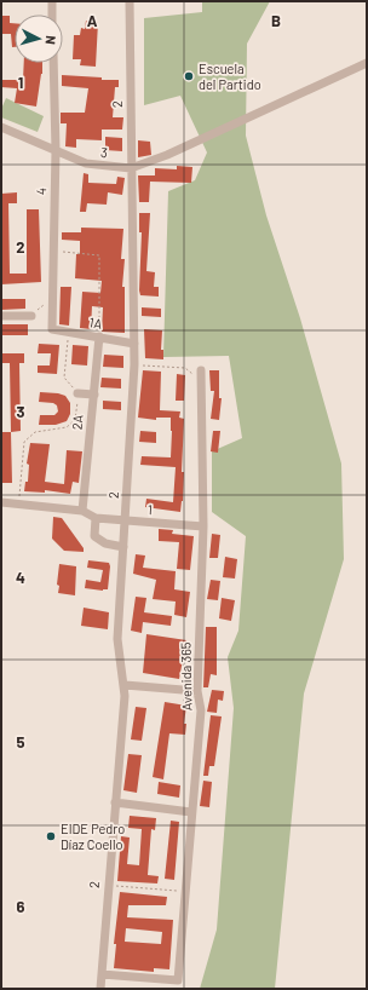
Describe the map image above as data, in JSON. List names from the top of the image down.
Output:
{
  "streets": {
    "street": [
      "2",
      "3",
      "4",
      "1A",
      "2A",
      "1",
      "Avenida 365"
    ]
  },
  "crossings": [
    ["2", "3"],
    ["2", "1A"],
    ["2", "1"],
    ["2", "Avenida 365"],
    ["3", "4"],
    ["4", "1A"],
    ["1A", "2A"],
    ["2A", "1"],
    ["1", "Avenida 365"]
  ],
  "places": ["Escuela del Partido", "EIDE Pedro Díaz Coello"],
  "north": "right",
  "grid": {
    "columns": ["A", "B"],
    "rows": [
      "1",
      "2",
      "3",
      "4",
      "5",
      "6"
    ]
  }
}
